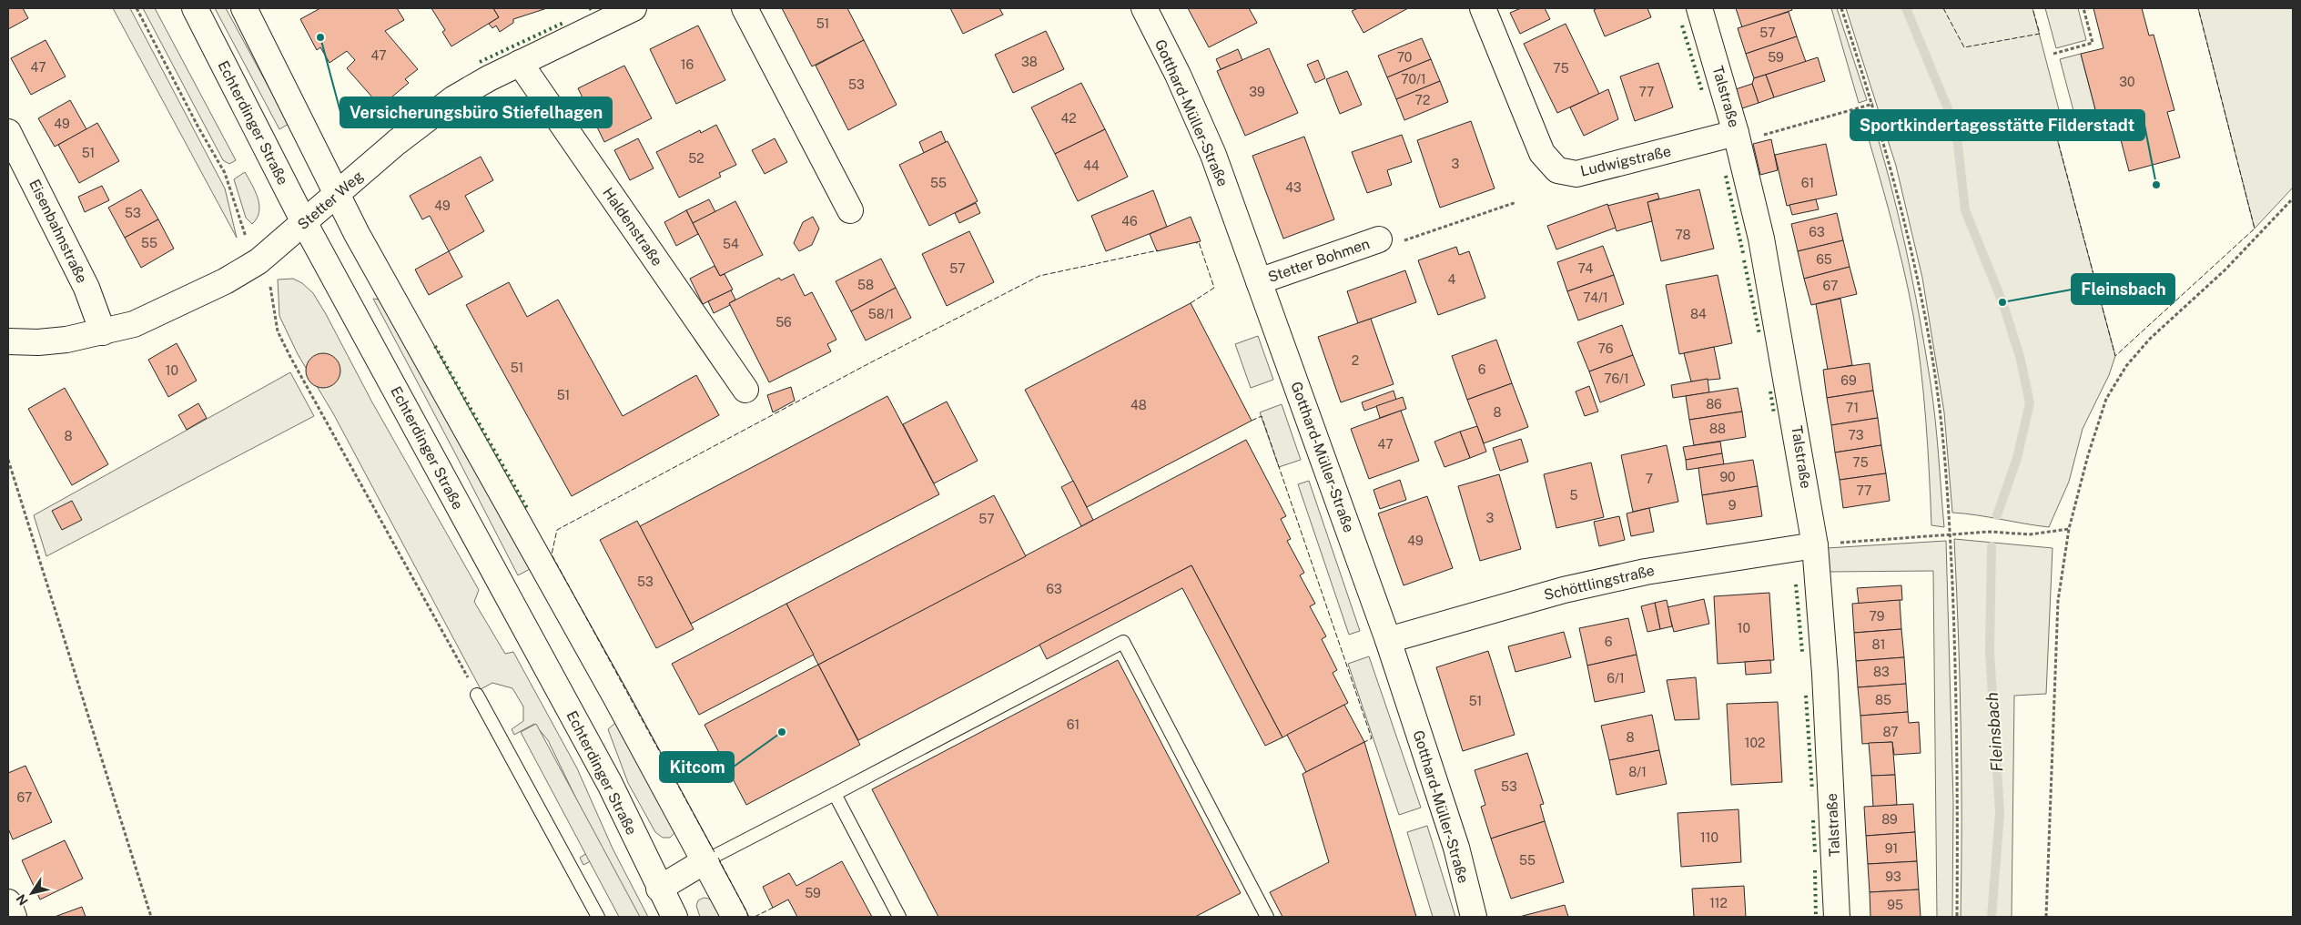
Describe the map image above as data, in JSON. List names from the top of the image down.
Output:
{
  "streets": {
    "street": [
      "Talstraße",
      "Gotthard-Müller-Straße",
      "Echterdinger Straße",
      "Ludwigstraße",
      "Stetter Weg",
      "Haldenstraße",
      "Eisenbahnstraße",
      "Stetter Bohmen",
      "Schöttlingstraße"
    ]
  },
  "crossings": [
    ["Talstraße", "Ludwigstraße"],
    ["Talstraße", "Schöttlingstraße"],
    ["Gotthard-Müller-Straße", "Stetter Bohmen"],
    ["Gotthard-Müller-Straße", "Schöttlingstraße"],
    ["Echterdinger Straße", "Stetter Weg"],
    ["Stetter Weg", "Haldenstraße"],
    ["Stetter Weg", "Eisenbahnstraße"]
  ],
  "water": ["Fleinsbach"],
  "places": [
    "Versicherungsbüro Stiefelhagen",
    "Sportkindertagesstätte Filderstadt",
    "Fleinsbach",
    "Kitcom"
  ],
  "house_numbers": [
    "51",
    "57",
    "47",
    "70",
    "59",
    "38",
    "16",
    "47",
    "75",
    "70/1",
    "30",
    "53",
    "39",
    "77",
    "72",
    "42",
    "49",
    "51",
    "52",
    "3",
    "44",
    "55",
    "61",
    "43",
    "49",
    "53",
    "46",
    "63",
    "78",
    "55",
    "54",
    "65",
    "57",
    "74",
    "4",
    "58",
    "67",
    "74/1",
    "58/1",
    "84",
    "56",
    "76",
    "2",
    "51",
    "6",
    "10",
    "76/1",
    "69",
    "51",
    "86",
    "48",
    "71",
    "8",
    "88",
    "73",
    "8",
    "47",
    "75",
    "90",
    "7",
    "77",
    "5",
    "9",
    "3",
    "57",
    "49",
    "53",
    "63",
    "79",
    "10",
    "6",
    "81",
    "83",
    "6/1",
    "85",
    "51",
    "61",
    "87",
    "8",
    "102",
    "8/1",
    "53",
    "67",
    "89",
    "110",
    "91",
    "55",
    "93",
    "59",
    "112",
    "95"
  ],
  "north": "bottom left"
}
